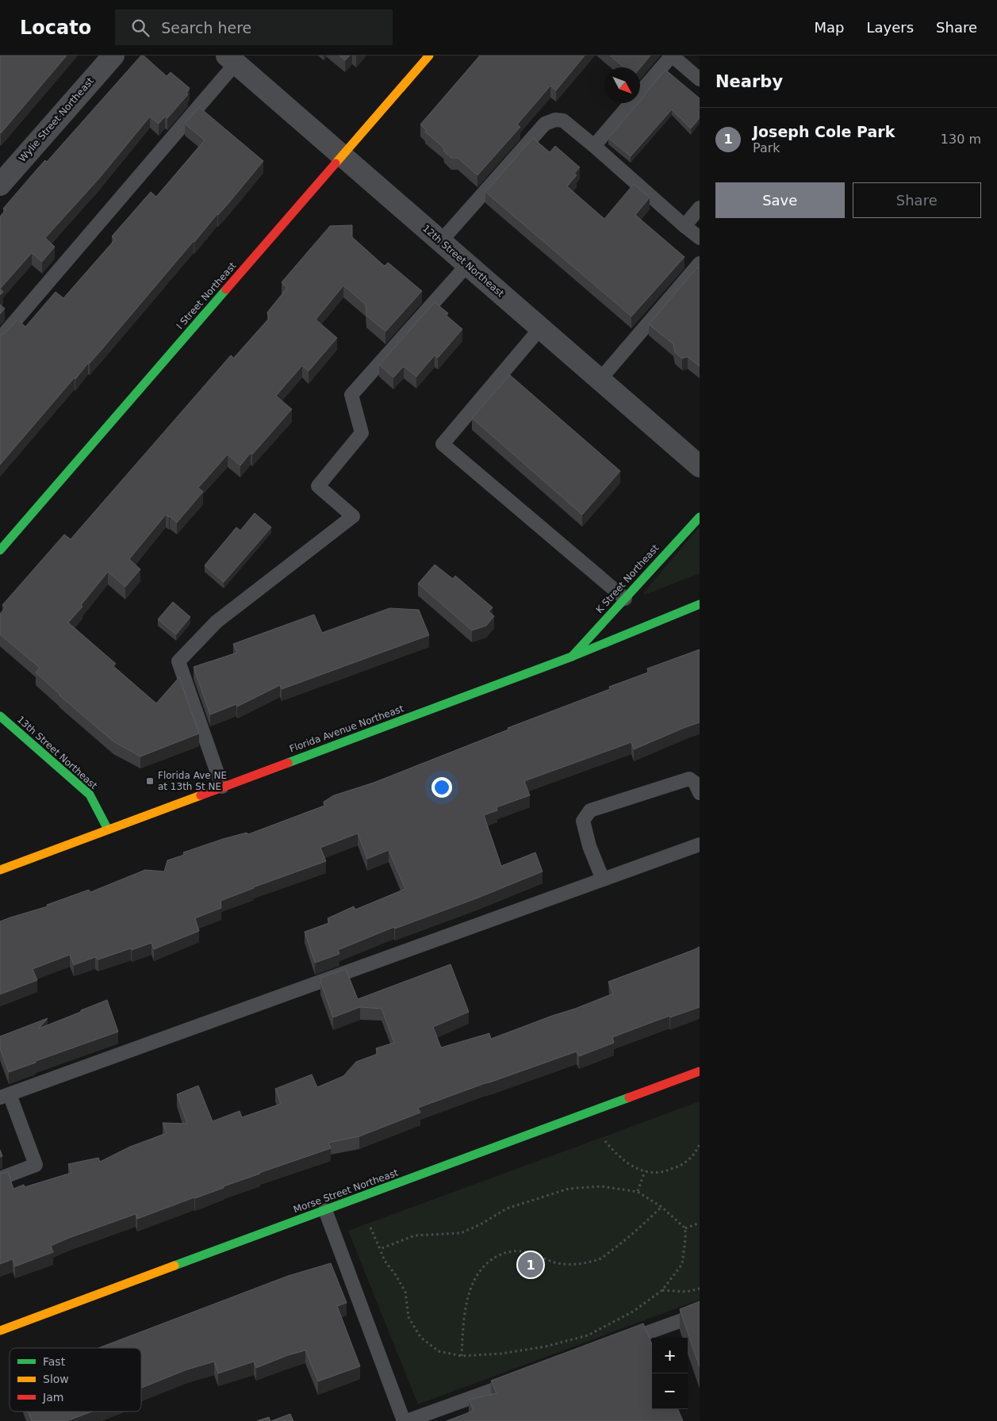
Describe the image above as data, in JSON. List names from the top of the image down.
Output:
{
  "streets": {
    "street": [
      "Wylie Street Northeast",
      "12th Street Northeast",
      "I Street Northeast",
      "K Street Northeast",
      "Florida Avenue Northeast",
      "13th Street Northeast",
      "Morse Street Northeast"
    ]
  },
  "crossings": [
    ["12th Street Northeast", "I Street Northeast"],
    ["K Street Northeast", "Florida Avenue Northeast"],
    ["Florida Avenue Northeast", "13th Street Northeast"]
  ],
  "places": {
    "transit": ["Florida Ave NE at 13th St NE"]
  },
  "legend": ["Fast", "Slow", "Jam"],
  "north": "bottom right",
  "page": {
    "header": "Locato",
    "search": "Search here",
    "nav": ["Map", "Layers", "Share"],
    "heading": "Nearby",
    "list": [
      {
        "mark": "1",
        "name": "Joseph Cole Park",
        "note": "Park",
        "value": "130 m"
      }
    ],
    "buttons": ["Save", "Share"],
    "pins": "1",
    "map_buttons": ["+", "−"]
  }
}
